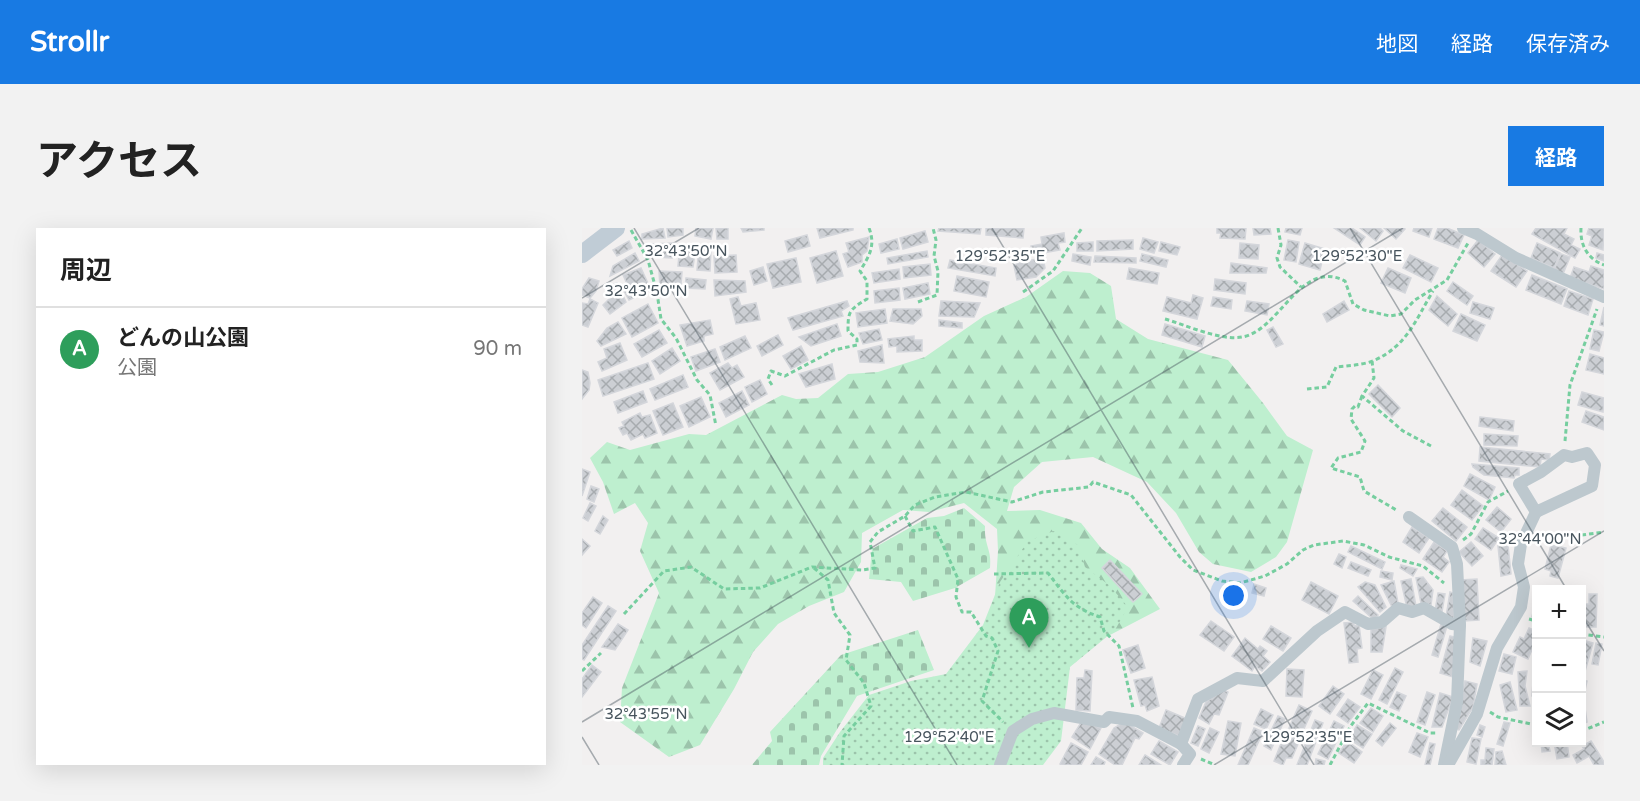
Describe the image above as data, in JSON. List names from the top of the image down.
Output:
{
  "page": {
    "header": "Strollr",
    "nav": ["地図", "経路", "保存済み"],
    "title": "アクセス",
    "buttons": "経路",
    "heading": "周辺",
    "list": [
      {
        "mark": "A",
        "name": "どんの山公園",
        "note": "公園",
        "value": "90 m"
      }
    ],
    "map_buttons": ["+", "−"],
    "pins": "A"
  },
  "coordinates": [
    "32°43'50\"N",
    "129°52'30\"E",
    "129°52'35\"E",
    "32°44'00\"N",
    "32°43'55\"N",
    "129°52'40\"E"
  ]
}
